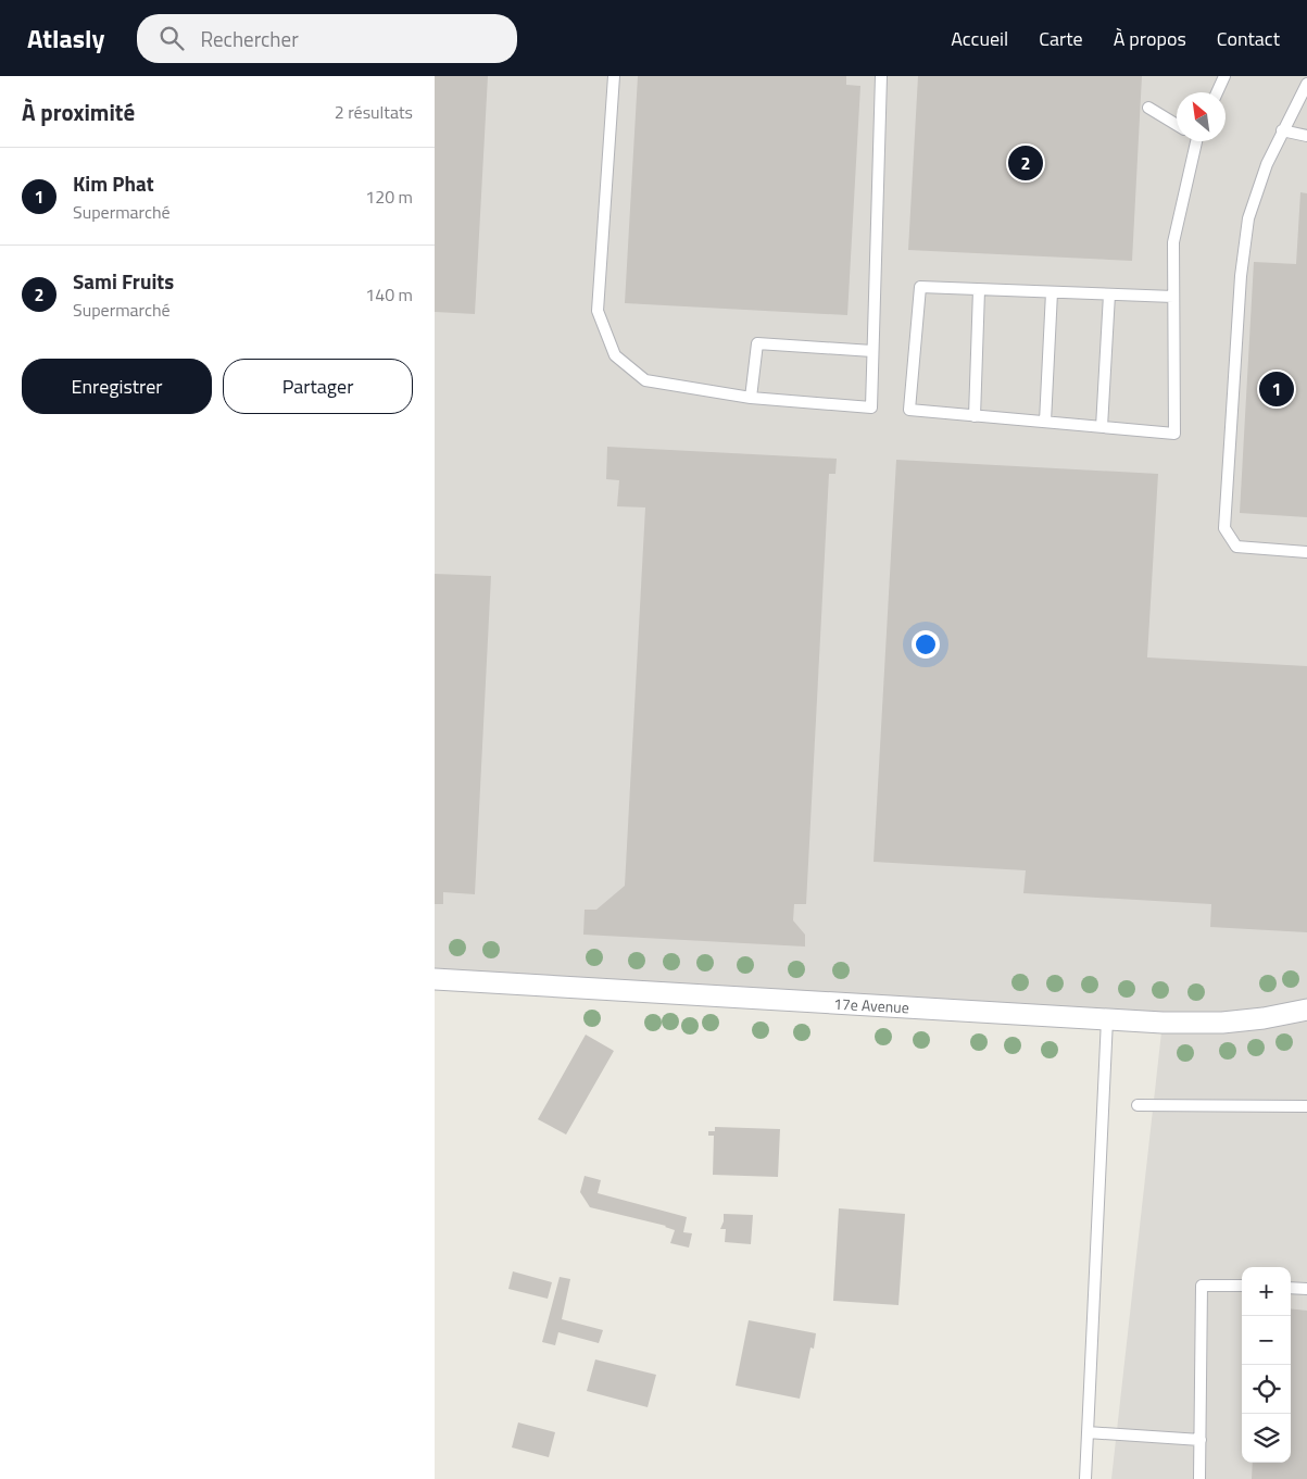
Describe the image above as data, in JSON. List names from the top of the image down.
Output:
{
  "streets": {
    "street": ["17e Avenue"]
  },
  "north": "top left",
  "page": {
    "header": "Atlasly",
    "search": "Rechercher",
    "nav": [
      "Accueil",
      "Carte",
      "À propos",
      "Contact"
    ],
    "heading": ["À proximité", "2 résultats"],
    "pins": ["2", "1"],
    "list": [
      {
        "mark": "1",
        "name": "Kim Phat",
        "note": "Supermarché",
        "value": "120 m"
      },
      {
        "mark": "2",
        "name": "Sami Fruits",
        "note": "Supermarché",
        "value": "140 m"
      }
    ],
    "buttons": ["Enregistrer", "Partager"],
    "map_buttons": ["+", "−"]
  }
}
